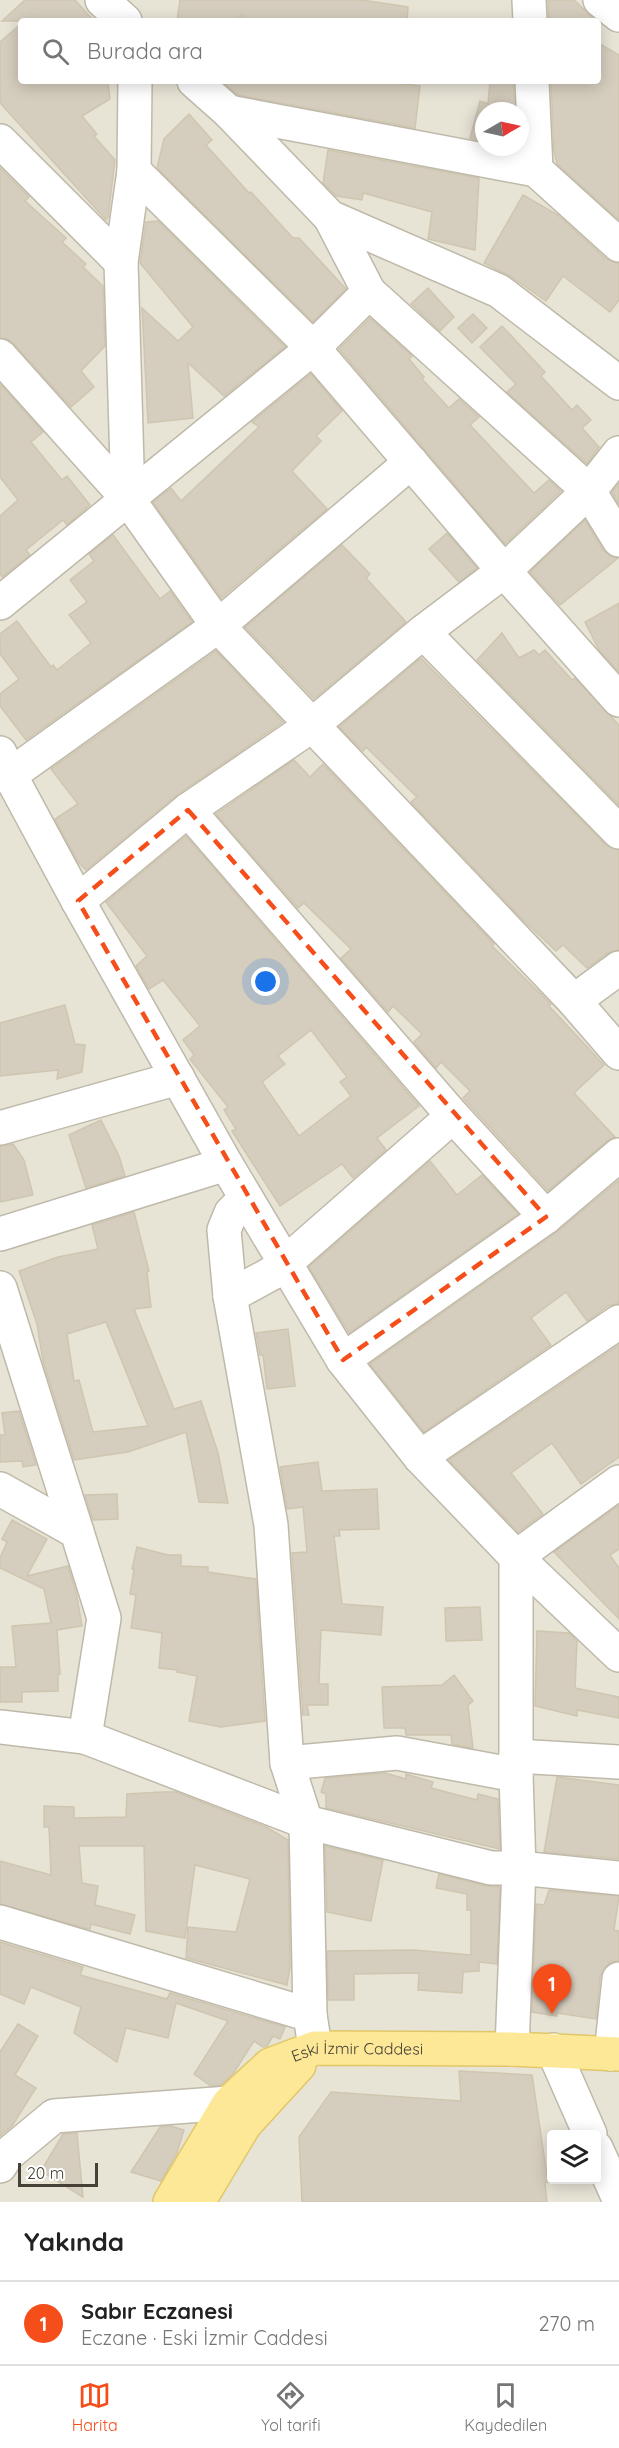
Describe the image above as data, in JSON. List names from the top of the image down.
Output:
{
  "streets": {
    "main road": ["Eski İzmir Caddesi"]
  },
  "scale_bar": "20 m",
  "north": "right",
  "page": {
    "search": "Burada ara",
    "pins": "1",
    "scale": "20 m",
    "heading": "Yakında",
    "list": [
      {
        "mark": "1",
        "name": "Sabır Eczanesi",
        "note": "Eczane · Eski İzmir Caddesi",
        "value": "270 m"
      }
    ],
    "nav": ["Harita", "Yol tarifi", "Kaydedilen"]
  }
}
